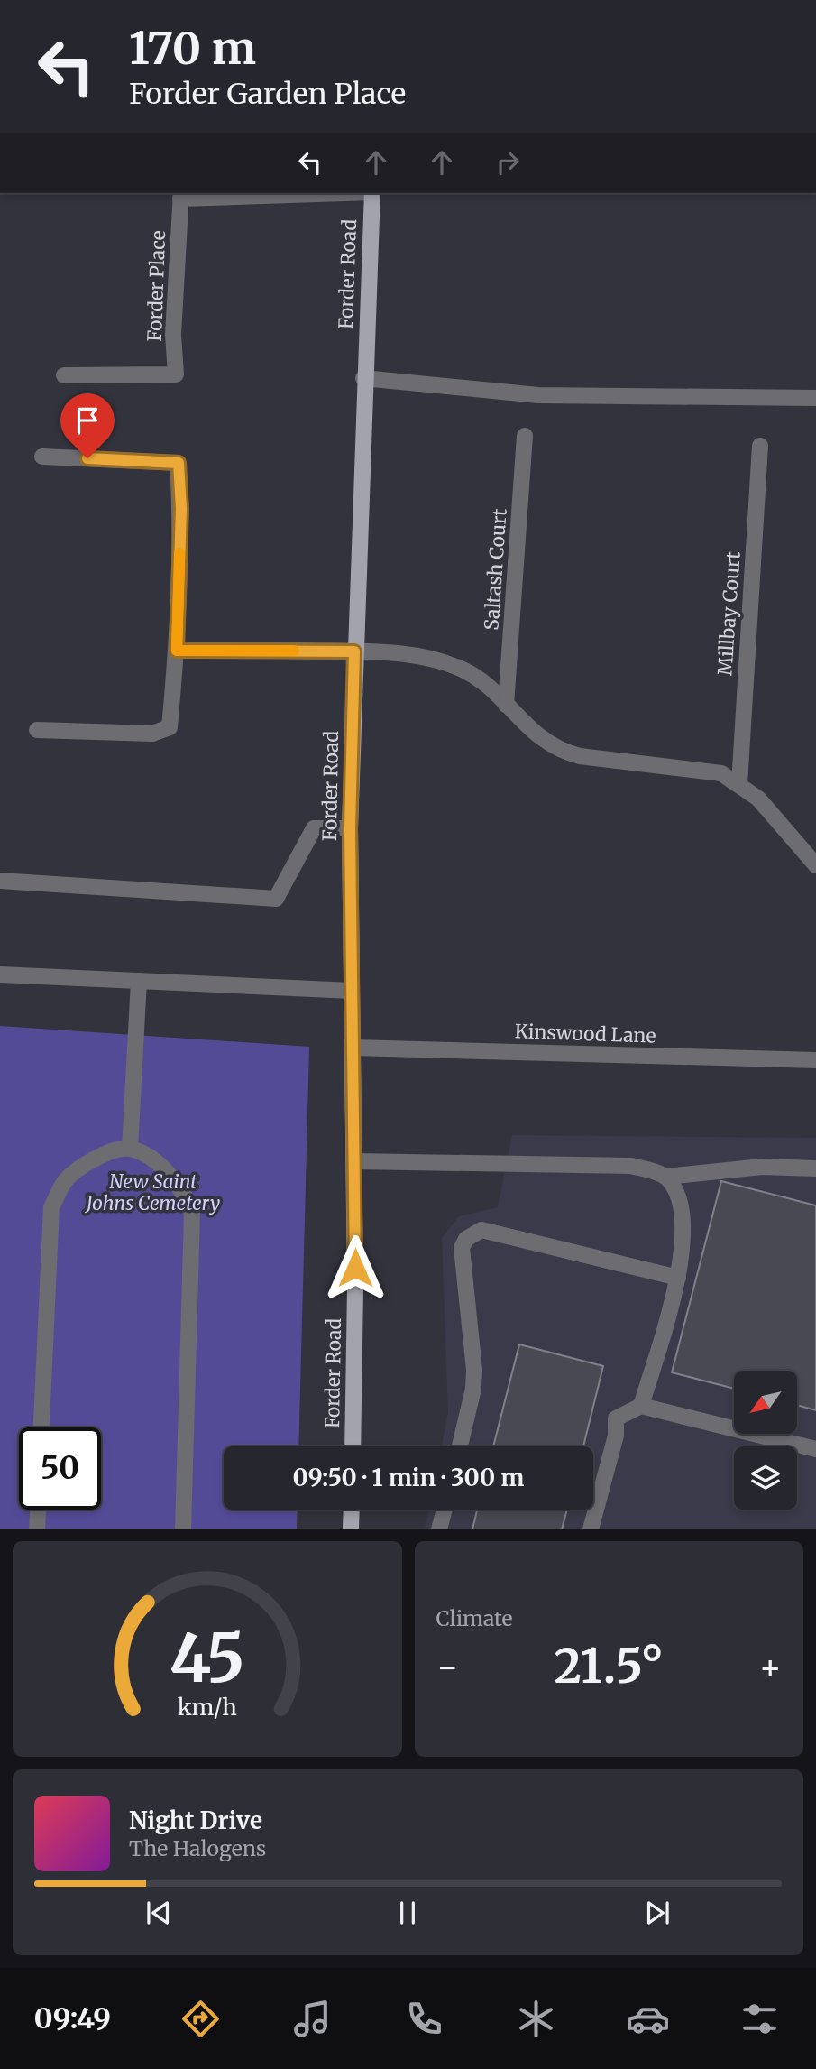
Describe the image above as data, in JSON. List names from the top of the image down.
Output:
{
  "streets": {
    "main road": ["Forder Road"],
    "street": [
      "Forder Place",
      "Saltash Court",
      "Millbay Court",
      "Kinswood Lane"
    ]
  },
  "crossings": [
    ["Forder Road", "Kinswood Lane"]
  ],
  "parks": ["New Saint Johns Cemetery"],
  "north": "bottom left",
  "page": {
    "turn": ["170 m", "Forder Garden Place"],
    "limit": "50",
    "trip": "09:50 · 1 min · 300 m",
    "tile": "Climate",
    "heat": ["−", "21.5°", "+"],
    "song": ["Night Drive", "The Halogens"],
    "tabs": "09:49",
    "gauge": ["45", "km/h"]
  }
}
